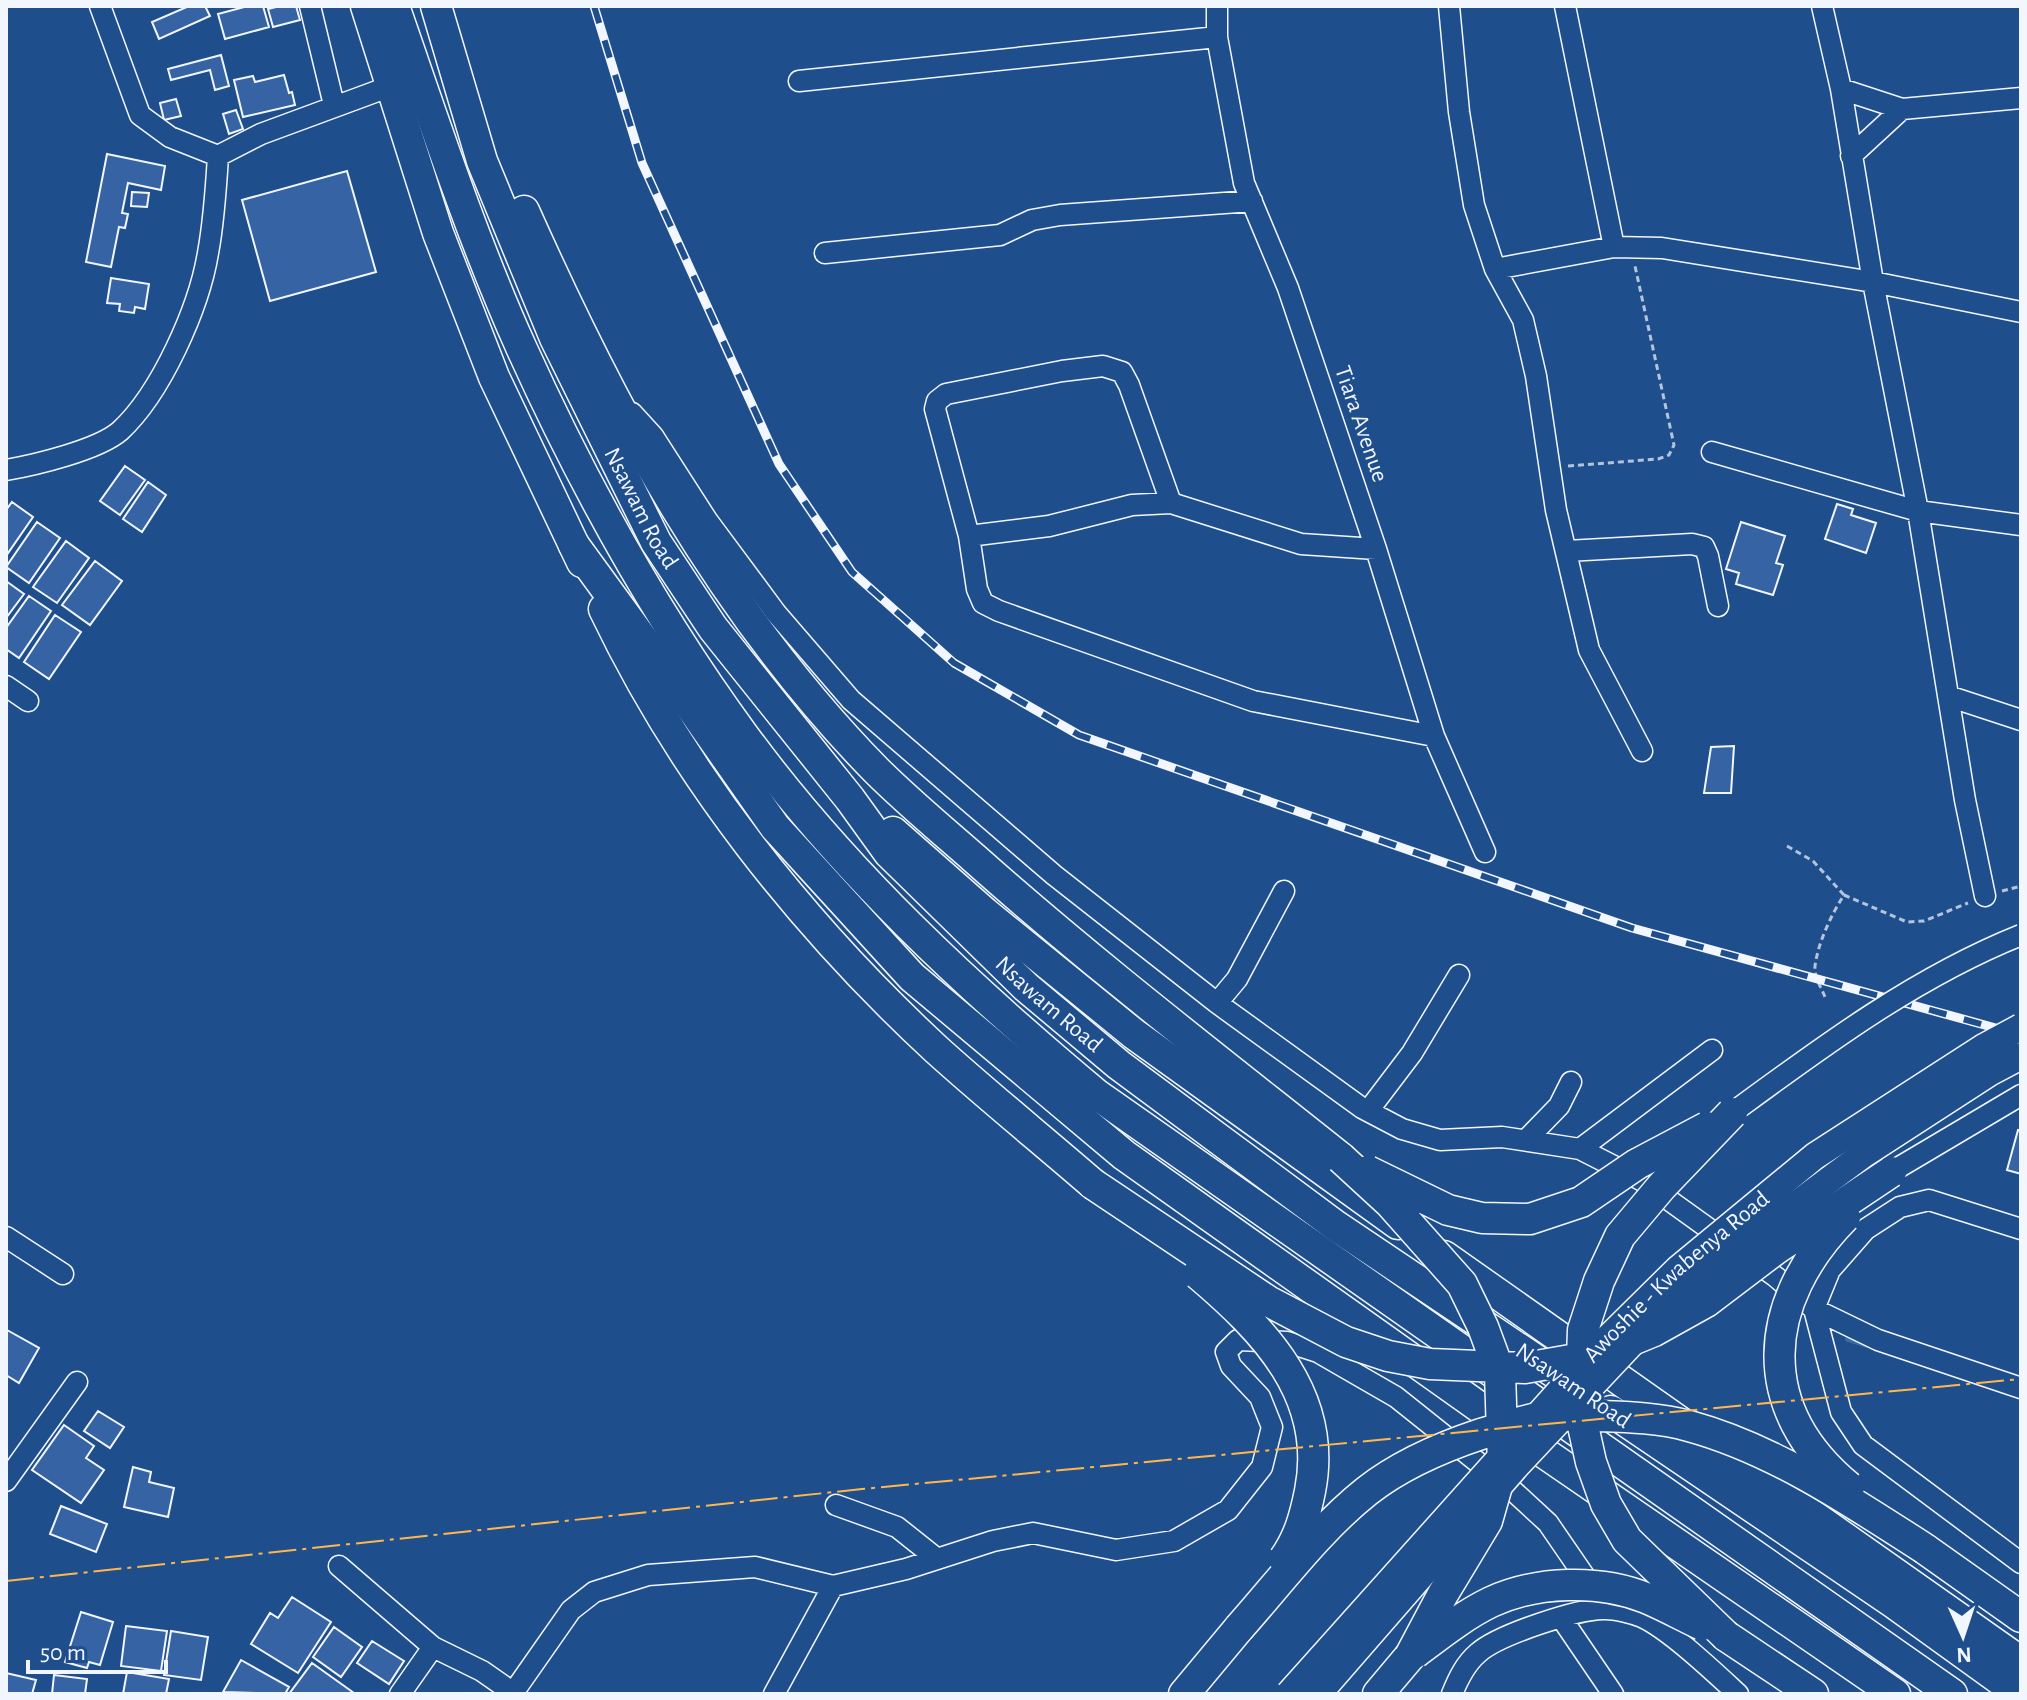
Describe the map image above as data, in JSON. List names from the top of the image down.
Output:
{
  "streets": {
    "highway": ["Nsawam Road"],
    "main road": ["Awoshie - Kwabenya Road"],
    "street": ["Tiara Avenue"]
  },
  "scale_bar": "50 m",
  "north": "bottom"
}
